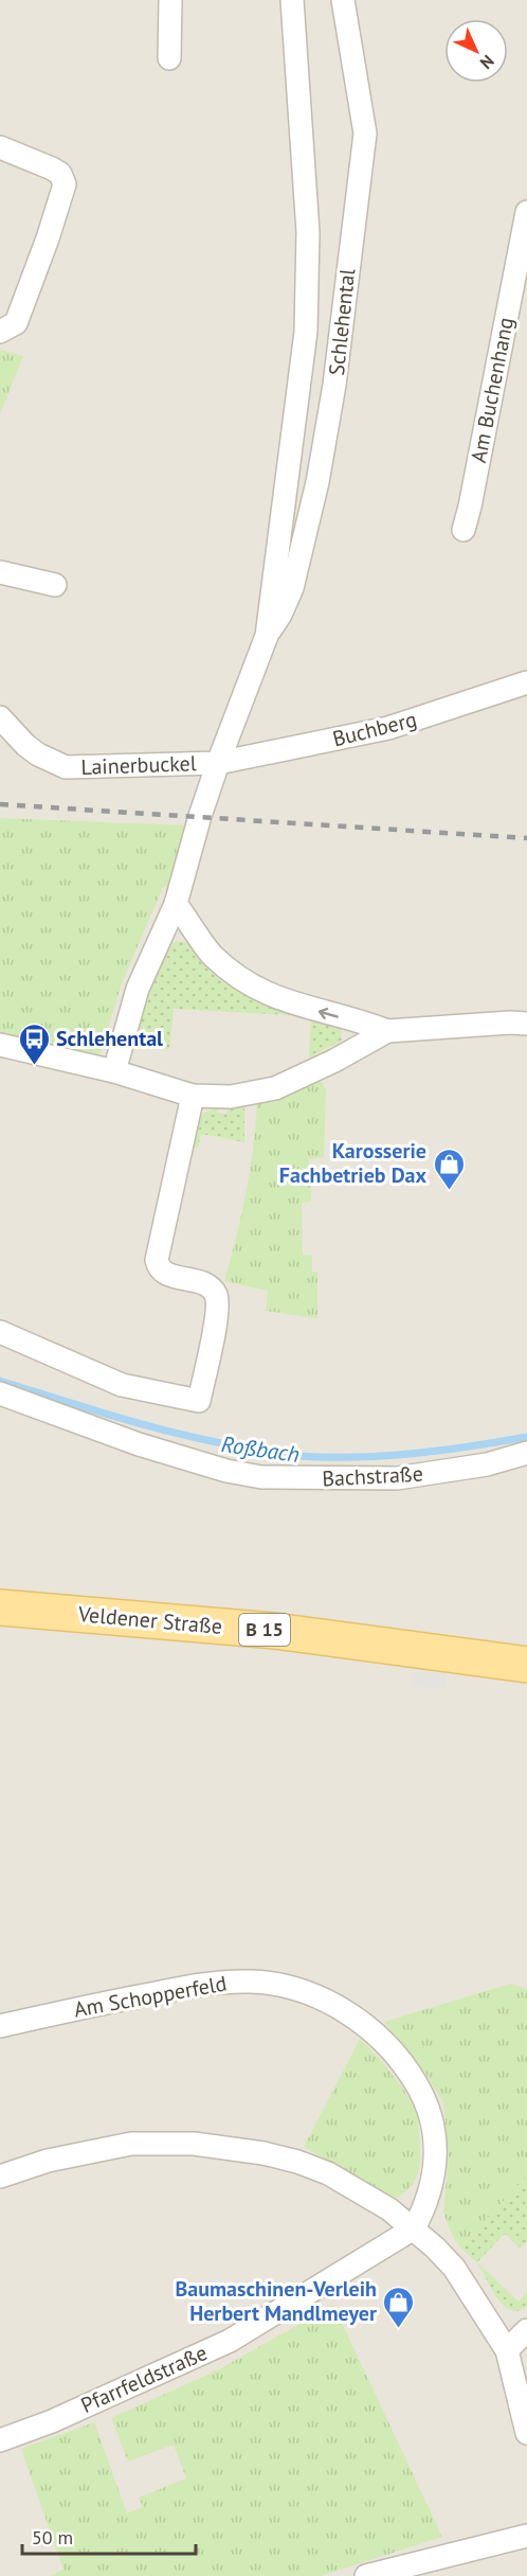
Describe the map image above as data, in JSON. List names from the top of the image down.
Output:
{
  "streets": {
    "main road": ["Veldener Straße", "B 15"],
    "street": [
      "Schlehental",
      "Am Buchenhang",
      "Buchberg",
      "Lainerbuckel",
      "Bachstraße",
      "Am Schopperfeld",
      "Pfarrfeldstraße"
    ]
  },
  "crossings": [
    ["Schlehental", "Buchberg"],
    ["Schlehental", "Lainerbuckel"],
    ["Buchberg", "Lainerbuckel"],
    ["Am Schopperfeld", "Pfarrfeldstraße"]
  ],
  "water": ["Roßbach"],
  "places": {
    "bus stop": ["Schlehental"],
    "shop": ["Karosserie Fachbetrieb Dax", "Baumaschinen-Verleih Herbert Mandlmeyer"]
  },
  "scale_bar": "50 m",
  "north": "bottom right"
}
